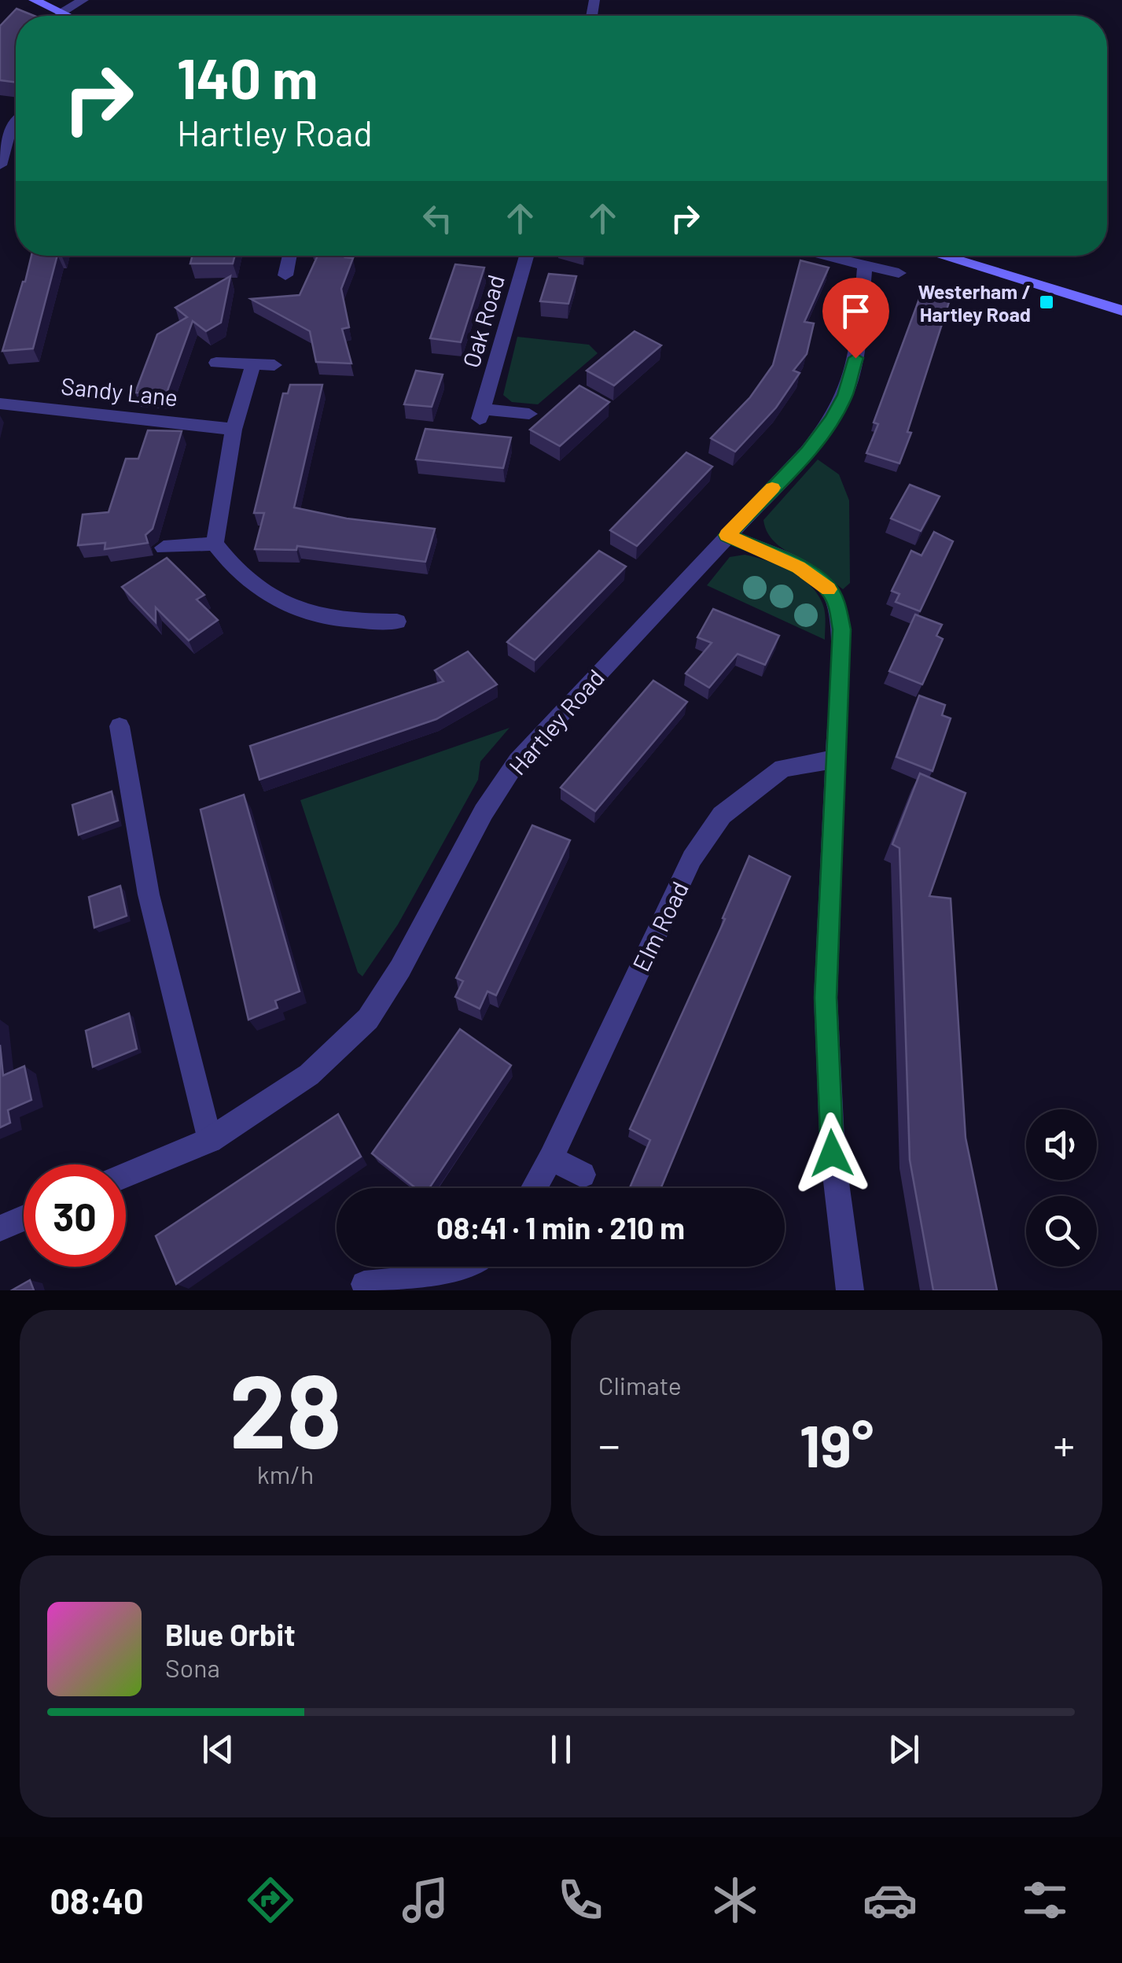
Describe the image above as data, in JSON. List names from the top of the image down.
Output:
{
  "streets": {
    "street": [
      "Oak Road",
      "Sandy Lane",
      "Hartley Road",
      "Elm Road"
    ]
  },
  "places": {
    "transit": ["Westerham / Hartley Road"]
  },
  "page": {
    "turn": ["140 m", "Hartley Road"],
    "limit": "30",
    "trip": "08:41 · 1 min · 210 m",
    "tile": [
      ["28", "km/h"],
      "Climate"
    ],
    "heat": ["−", "19°", "+"],
    "song": ["Blue Orbit", "Sona"],
    "tabs": "08:40"
  }
}
